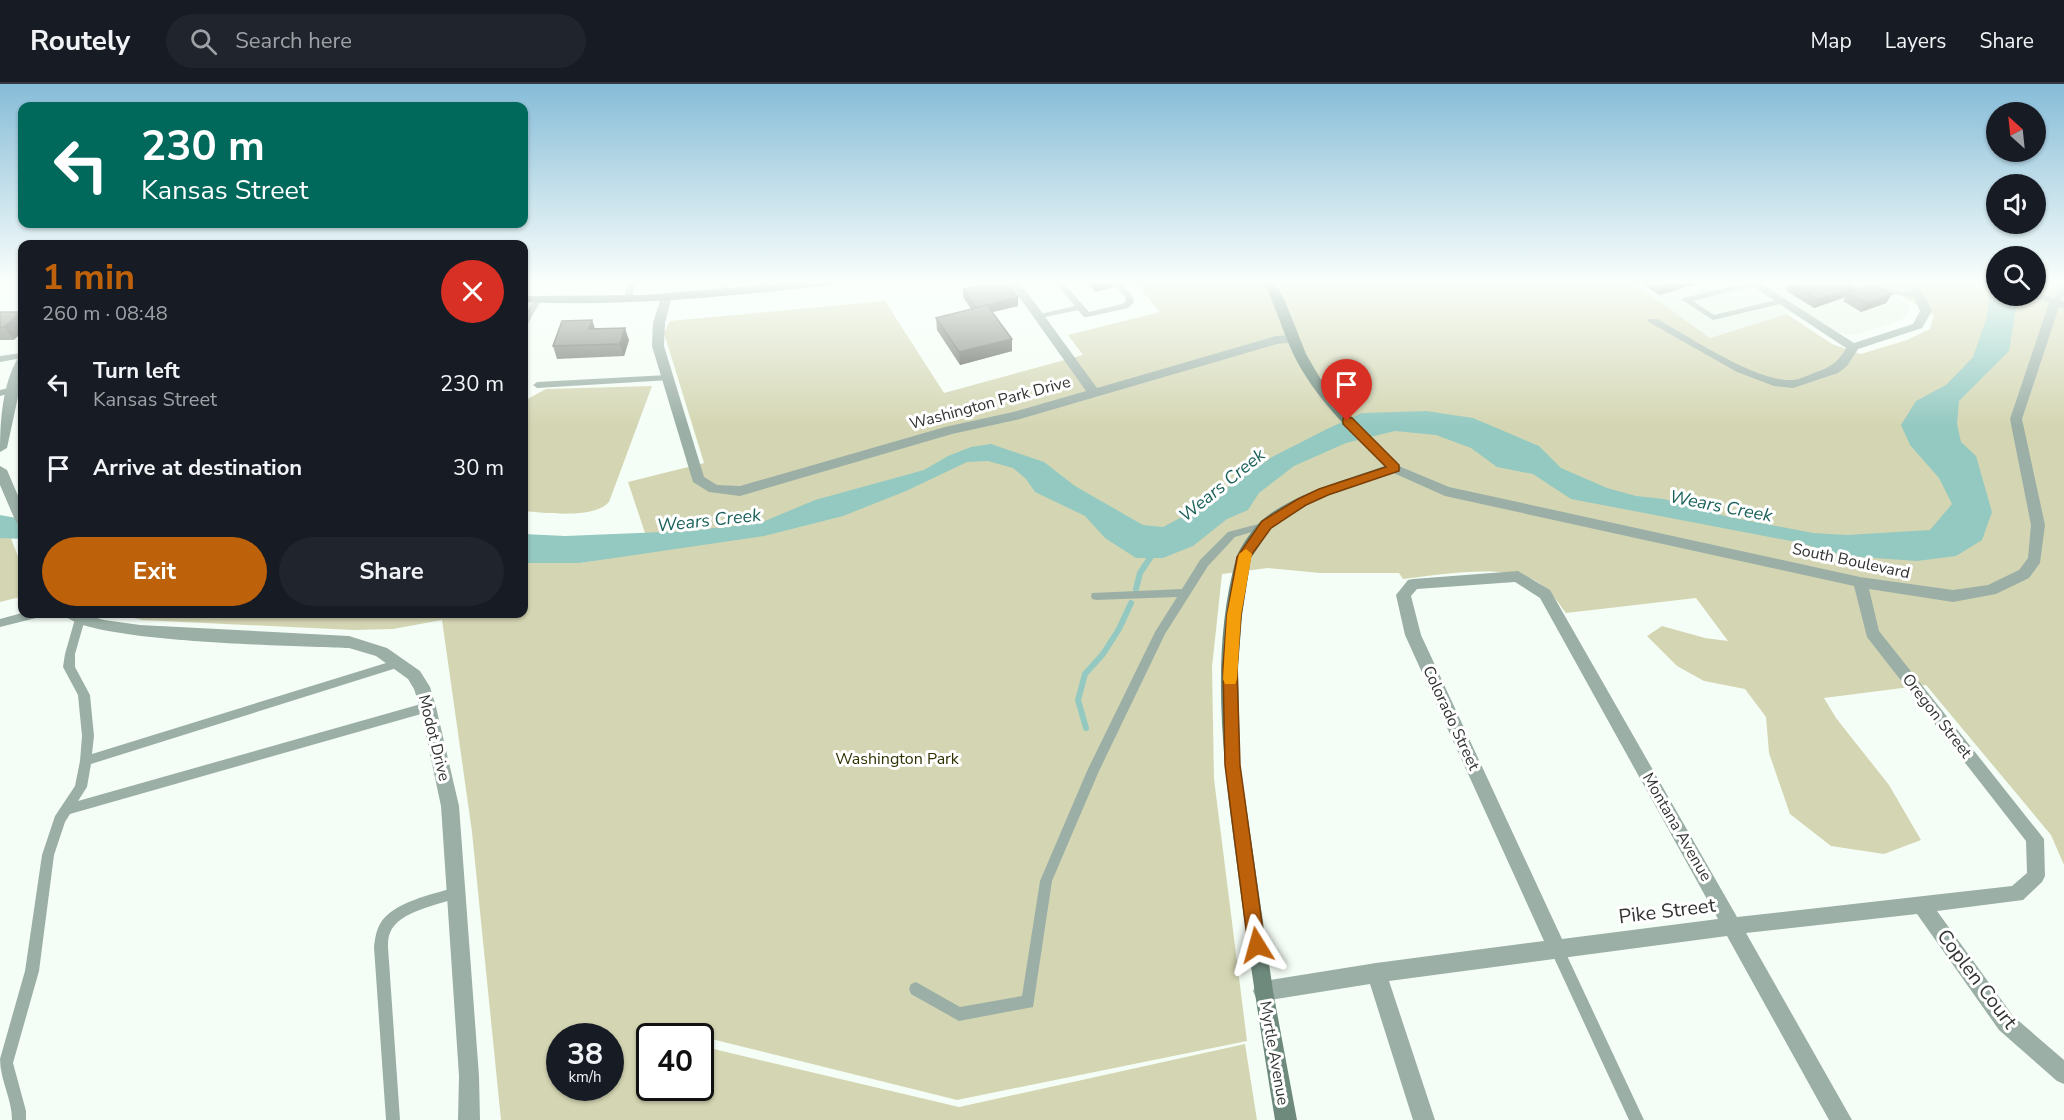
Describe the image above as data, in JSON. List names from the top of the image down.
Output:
{
  "streets": {
    "street": [
      "Washington Park Drive",
      "South Boulevard",
      "Oregon Street",
      "Colorado Street",
      "Modot Drive",
      "Montana Avenue",
      "Pike Street",
      "Coplen Court",
      "Myrtle Avenue"
    ]
  },
  "crossings": [
    ["South Boulevard", "Oregon Street"],
    ["South Boulevard", "Myrtle Avenue"],
    ["Oregon Street", "Pike Street"],
    ["Colorado Street", "Montana Avenue"],
    ["Colorado Street", "Pike Street"],
    ["Montana Avenue", "Pike Street"],
    ["Pike Street", "Coplen Court"],
    ["Pike Street", "Myrtle Avenue"]
  ],
  "water": ["Wears Creek"],
  "parks": ["Washington Park"],
  "north": "top left",
  "page": {
    "header": "Routely",
    "search": "Search here",
    "nav": ["Map", "Layers", "Share"],
    "turn": ["230 m", "Kansas Street"],
    "heading": ["1 min", "260 m · 08:48"],
    "list": [
      {
        "name": "Turn left",
        "note": "Kansas Street",
        "value": "230 m"
      },
      {
        "name": "Arrive at destination",
        "value": "30 m"
      }
    ],
    "buttons": ["Exit", "Share"],
    "speed": "38 km/h",
    "limit": "40"
  }
}
